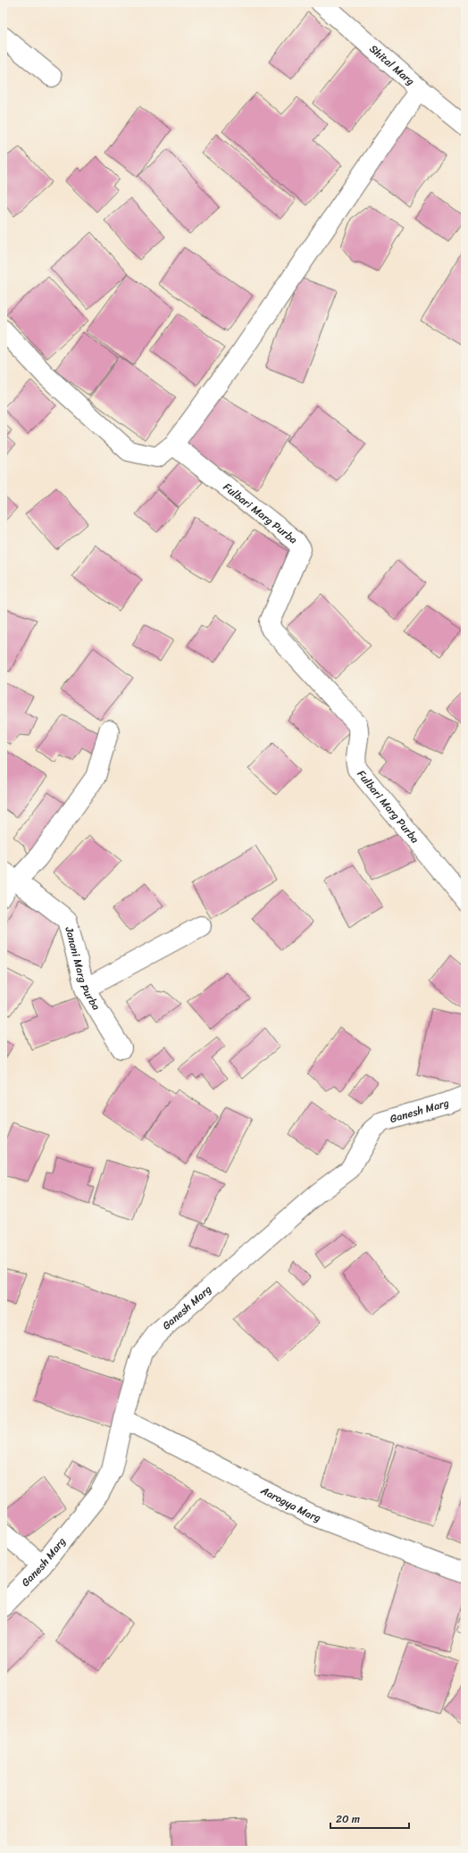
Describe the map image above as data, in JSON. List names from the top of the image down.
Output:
{
  "streets": {
    "street": [
      "Shital Marg",
      "Fulbari Marg Purba",
      "Janani Marg Purba",
      "Ganesh Marg",
      "Aarogya Marg"
    ]
  },
  "crossings": [
    ["Ganesh Marg", "Aarogya Marg"]
  ],
  "scale_bar": "20 m"
}
